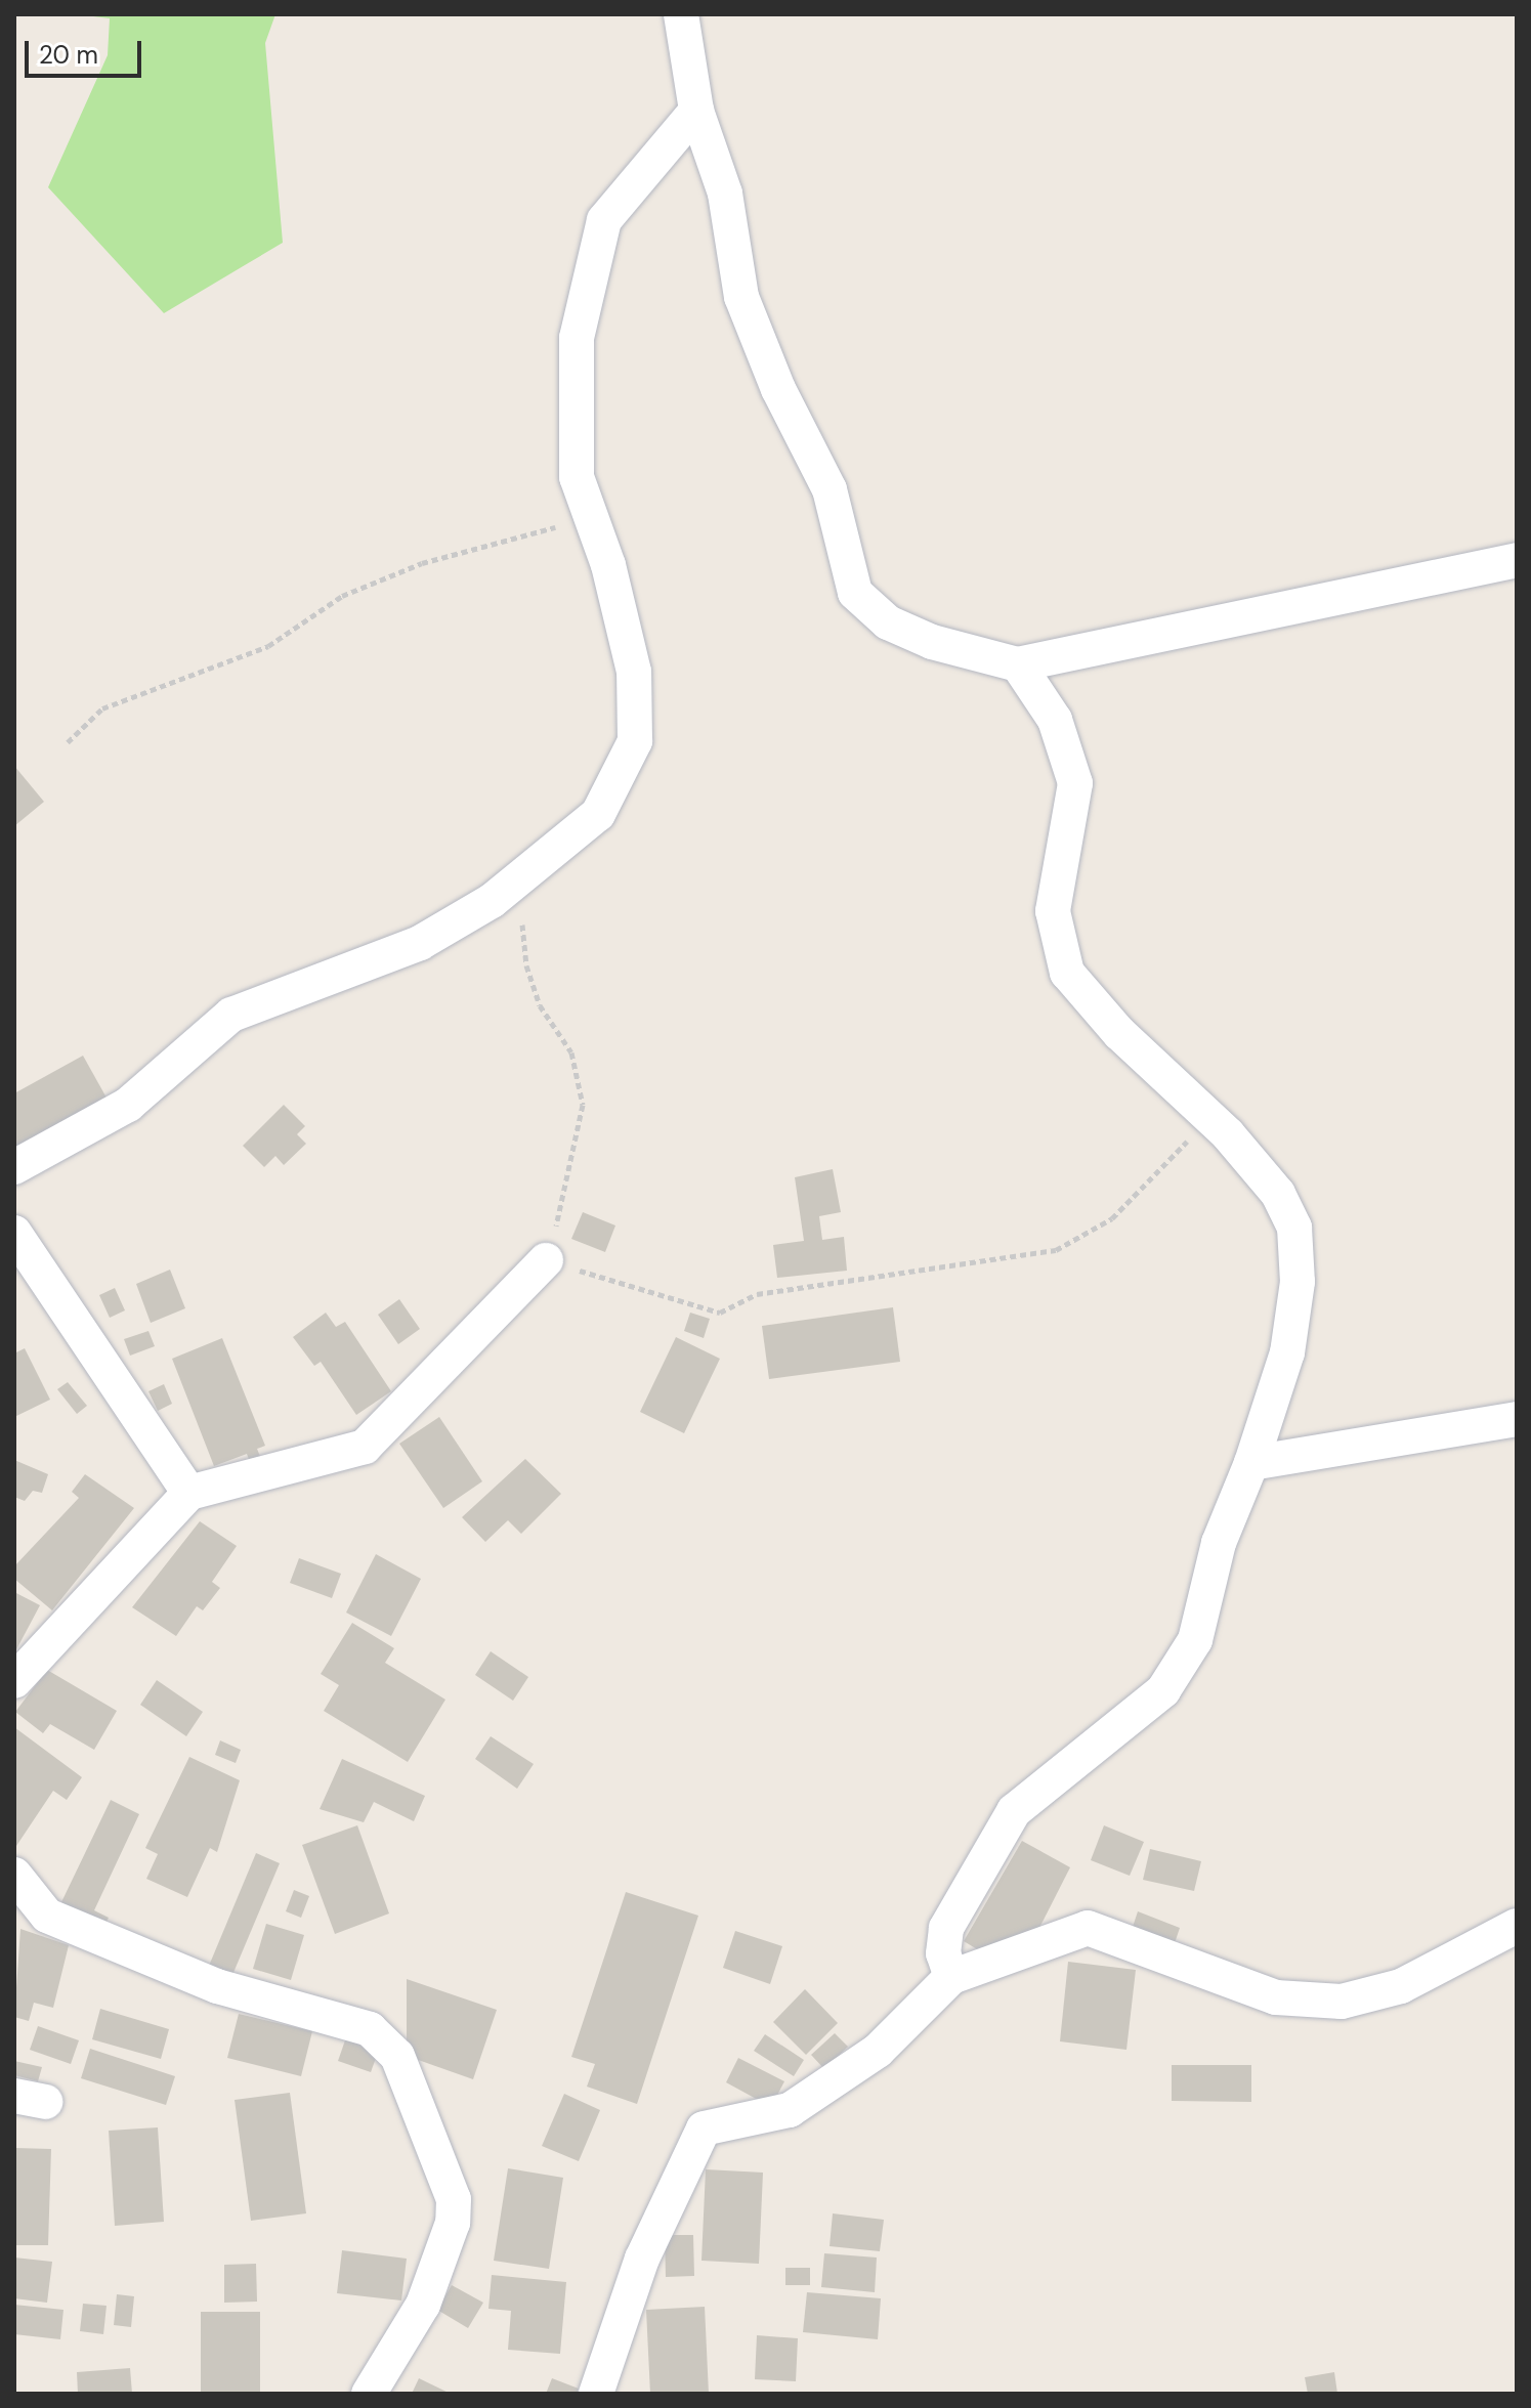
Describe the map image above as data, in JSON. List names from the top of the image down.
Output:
{
  "scale_bar": "20 m"
}
